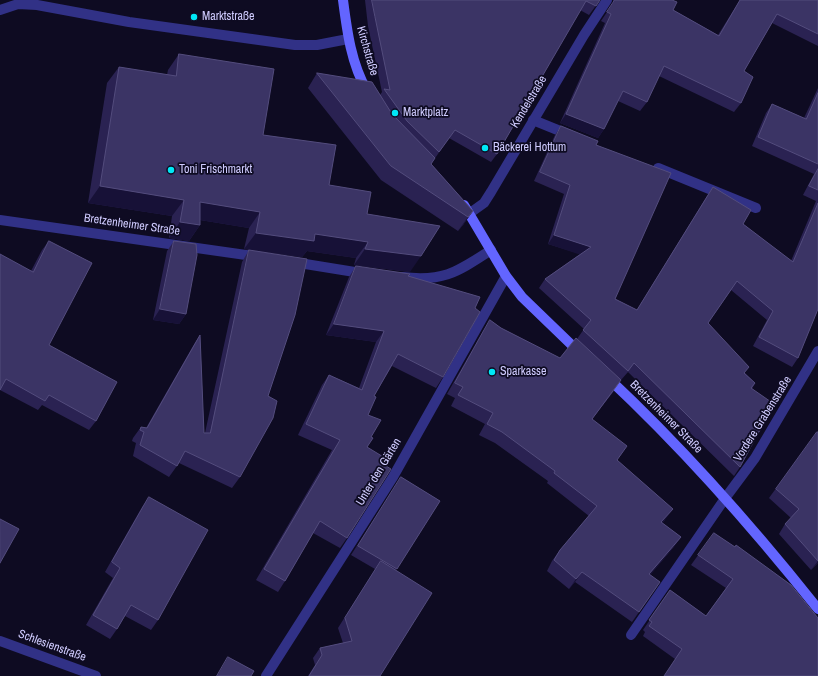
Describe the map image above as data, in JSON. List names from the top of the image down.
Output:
{
  "streets": {
    "street": [
      "Kirchstraße",
      "Kendelstraße",
      "Bretzenheimer Straße",
      "Vordere Grabenstraße",
      "Unter den Gärten",
      "Schlesienstraße"
    ]
  },
  "crossings": [
    ["Bretzenheimer Straße", "Vordere Grabenstraße"]
  ],
  "places": [
    "Marktstraße",
    "Marktplatz",
    "Bäckerei Hottum",
    "Toni Frischmarkt",
    "Sparkasse"
  ]
}
